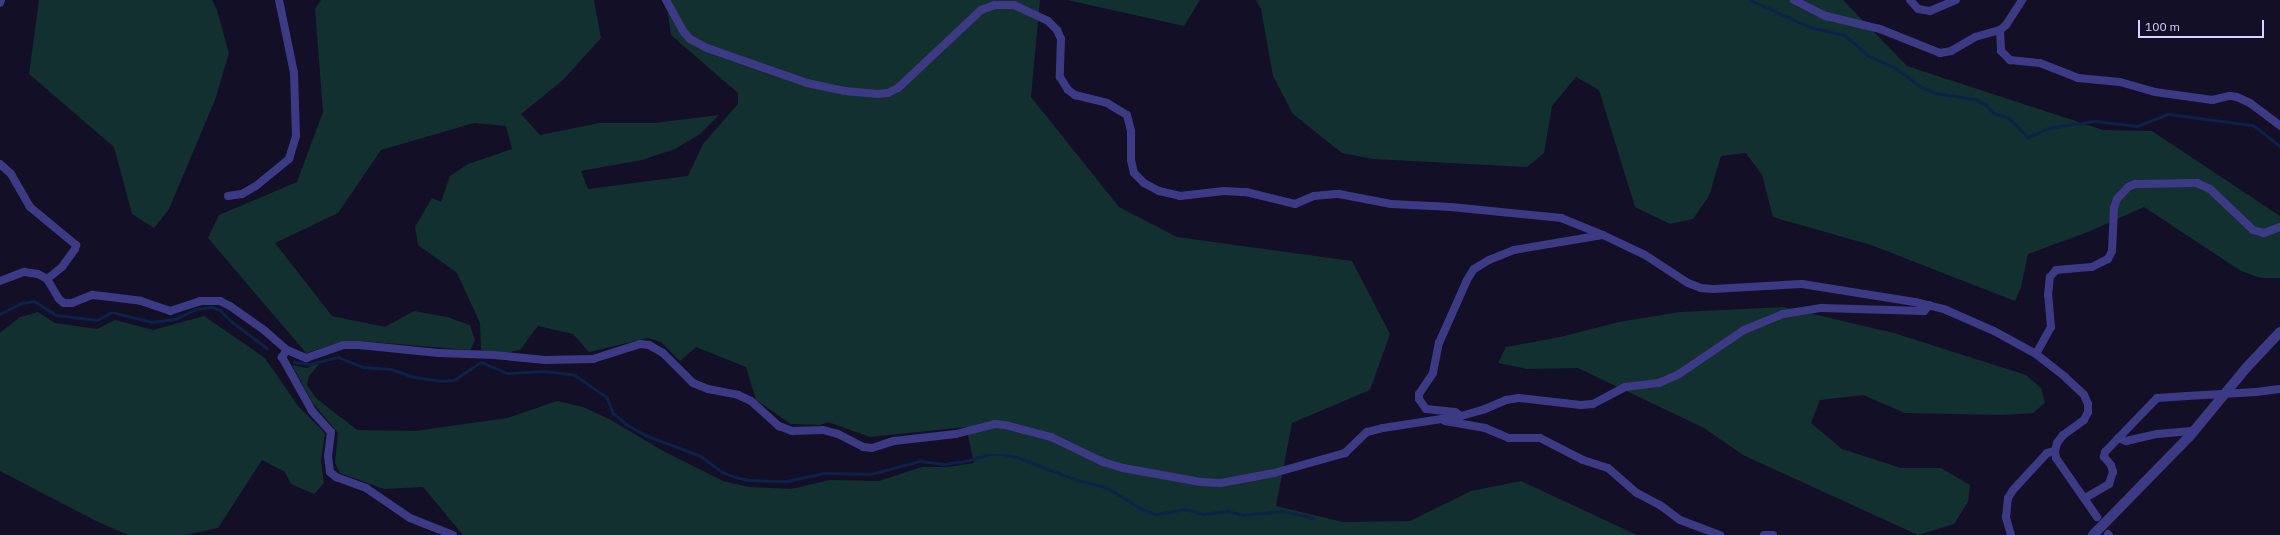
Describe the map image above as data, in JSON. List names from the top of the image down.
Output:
{
  "scale_bar": "100 m"
}
